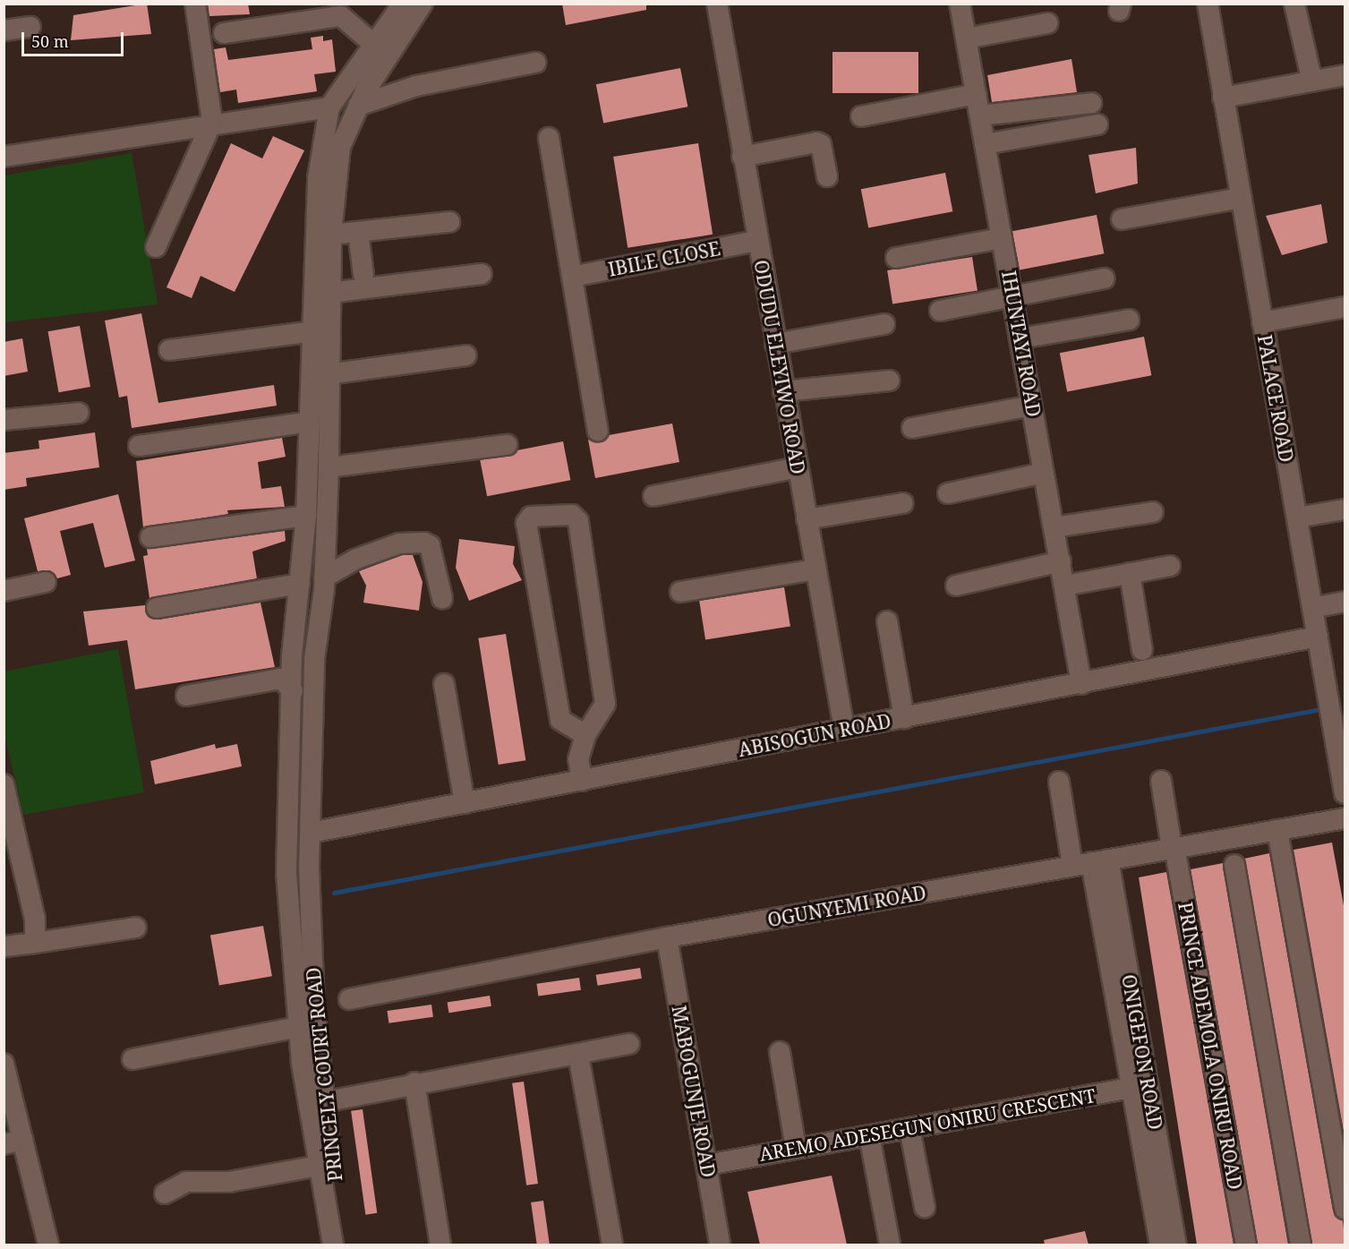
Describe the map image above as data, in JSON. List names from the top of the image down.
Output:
{
  "streets": {
    "street": [
      "IBILE CLOSE",
      "IHUNTAYI ROAD",
      "ODUDU ELEYIWO ROAD",
      "PALACE ROAD",
      "ABISOGUN ROAD",
      "OGUNYEMI ROAD",
      "PRINCE ADEMOLA ONIRU ROAD",
      "ONIGEFON ROAD",
      "PRINCELY COURT ROAD",
      "MABOGUNJE ROAD",
      "AREMO ADESEGUN ONIRU CRESCENT"
    ]
  },
  "crossings": [
    ["IBILE CLOSE", "ODUDU ELEYIWO ROAD"],
    ["IHUNTAYI ROAD", "ABISOGUN ROAD"],
    ["ODUDU ELEYIWO ROAD", "ABISOGUN ROAD"],
    ["PALACE ROAD", "ABISOGUN ROAD"],
    ["ABISOGUN ROAD", "PRINCELY COURT ROAD"],
    ["OGUNYEMI ROAD", "PRINCE ADEMOLA ONIRU ROAD"],
    ["OGUNYEMI ROAD", "ONIGEFON ROAD"],
    ["OGUNYEMI ROAD", "MABOGUNJE ROAD"],
    ["ONIGEFON ROAD", "AREMO ADESEGUN ONIRU CRESCENT"],
    ["MABOGUNJE ROAD", "AREMO ADESEGUN ONIRU CRESCENT"]
  ],
  "scale_bar": "50 m"
}
